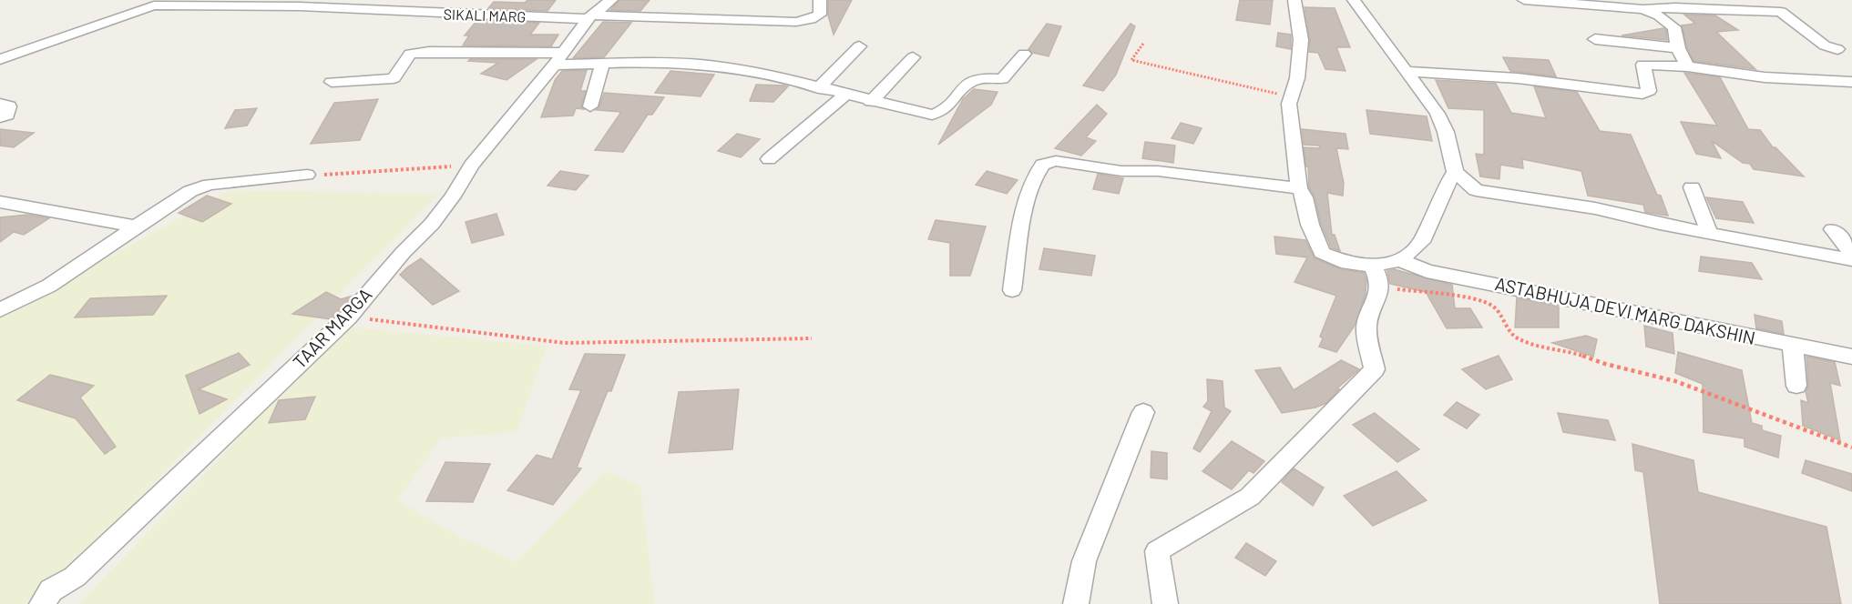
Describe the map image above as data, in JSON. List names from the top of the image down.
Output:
{
  "streets": {
    "street": ["SIKALI MARG", "ASTABHUJA DEVI MARG DAKSHIN", "TAAR MARGA"]
  },
  "crossings": [
    ["SIKALI MARG", "TAAR MARGA"]
  ]
}
